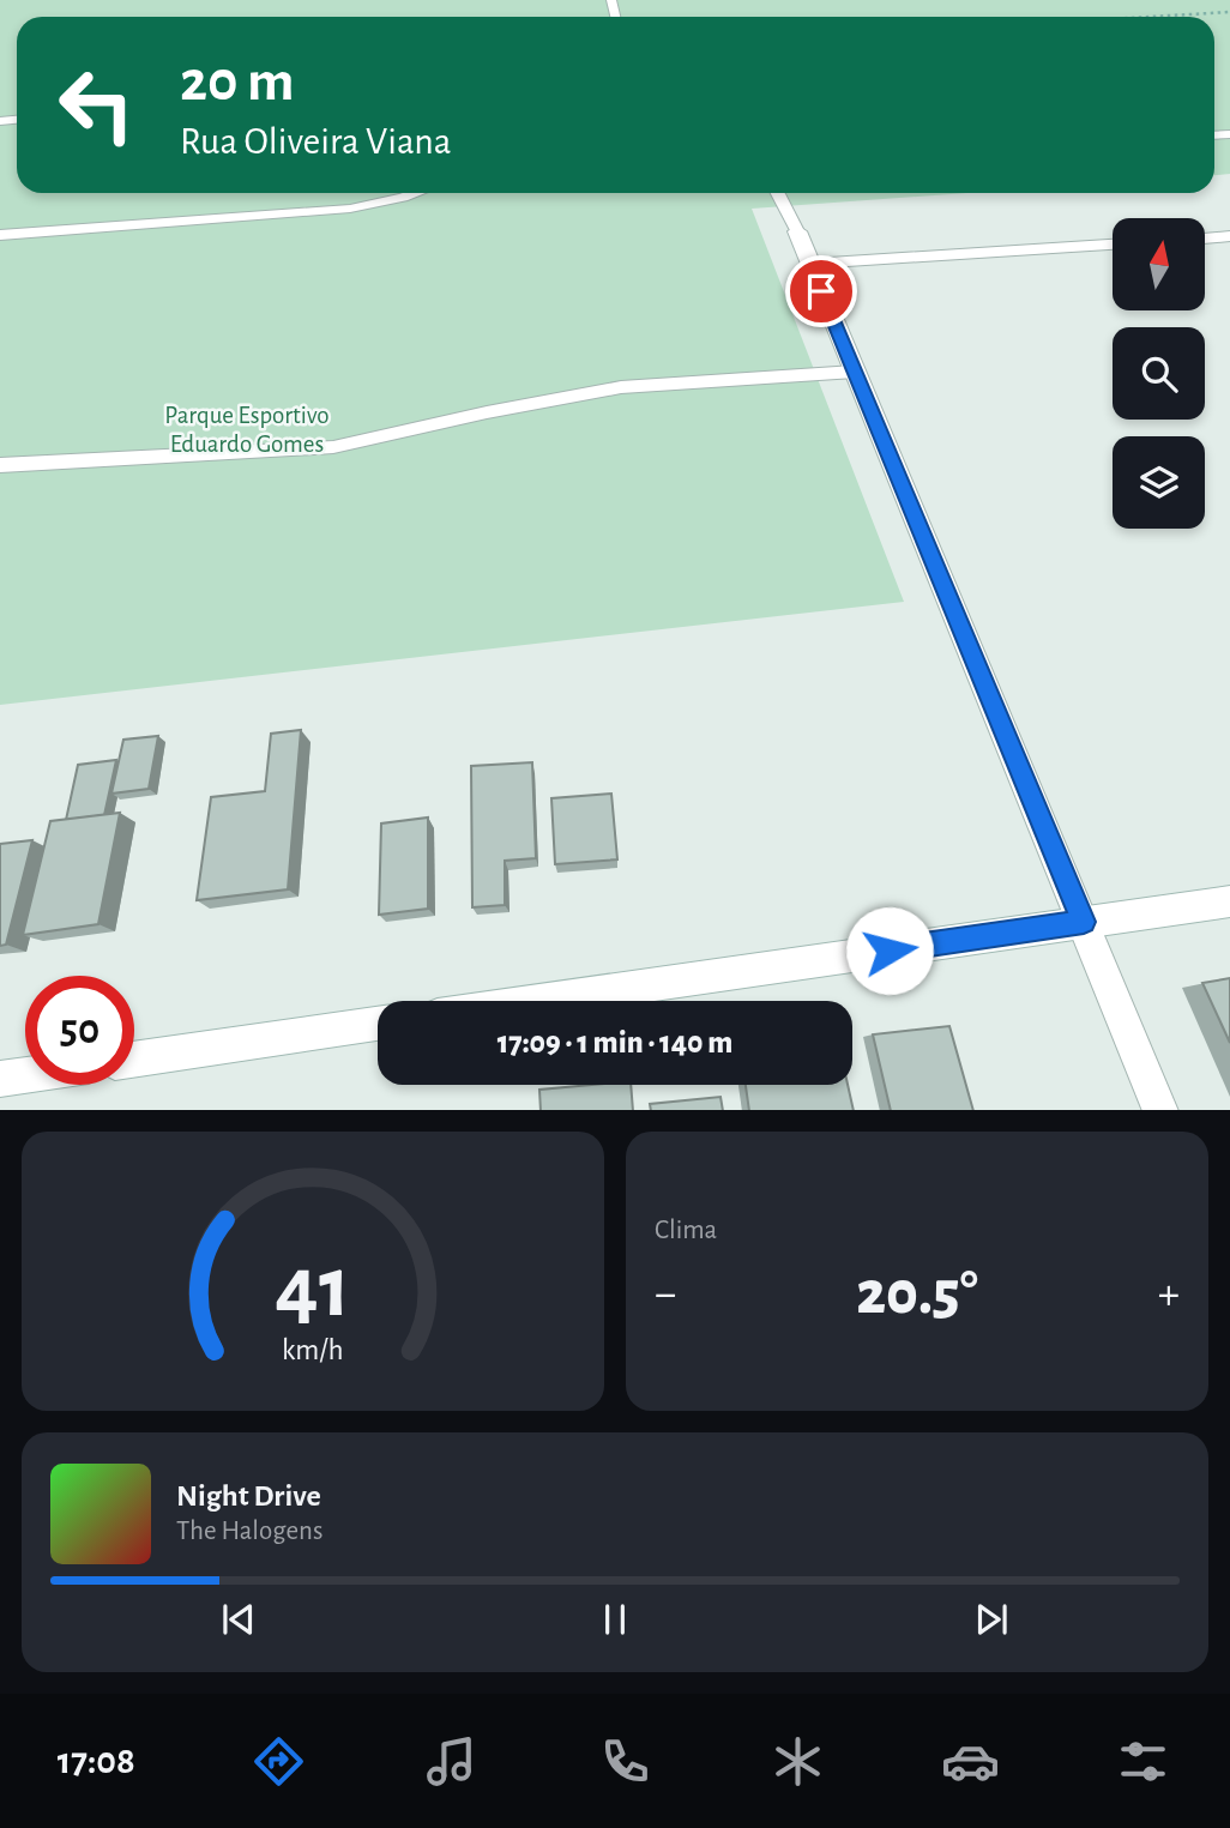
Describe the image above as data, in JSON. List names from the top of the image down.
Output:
{
  "parks": ["Parque Esportivo Eduardo Gomes"],
  "north": "top",
  "page": {
    "turn": ["20 m", "Rua Oliveira Viana"],
    "limit": "50",
    "trip": "17:09 · 1 min · 140 m",
    "tile": "Clima",
    "heat": ["−", "20.5°", "+"],
    "song": ["Night Drive", "The Halogens"],
    "tabs": "17:08",
    "gauge": ["41", "km/h"]
  }
}
